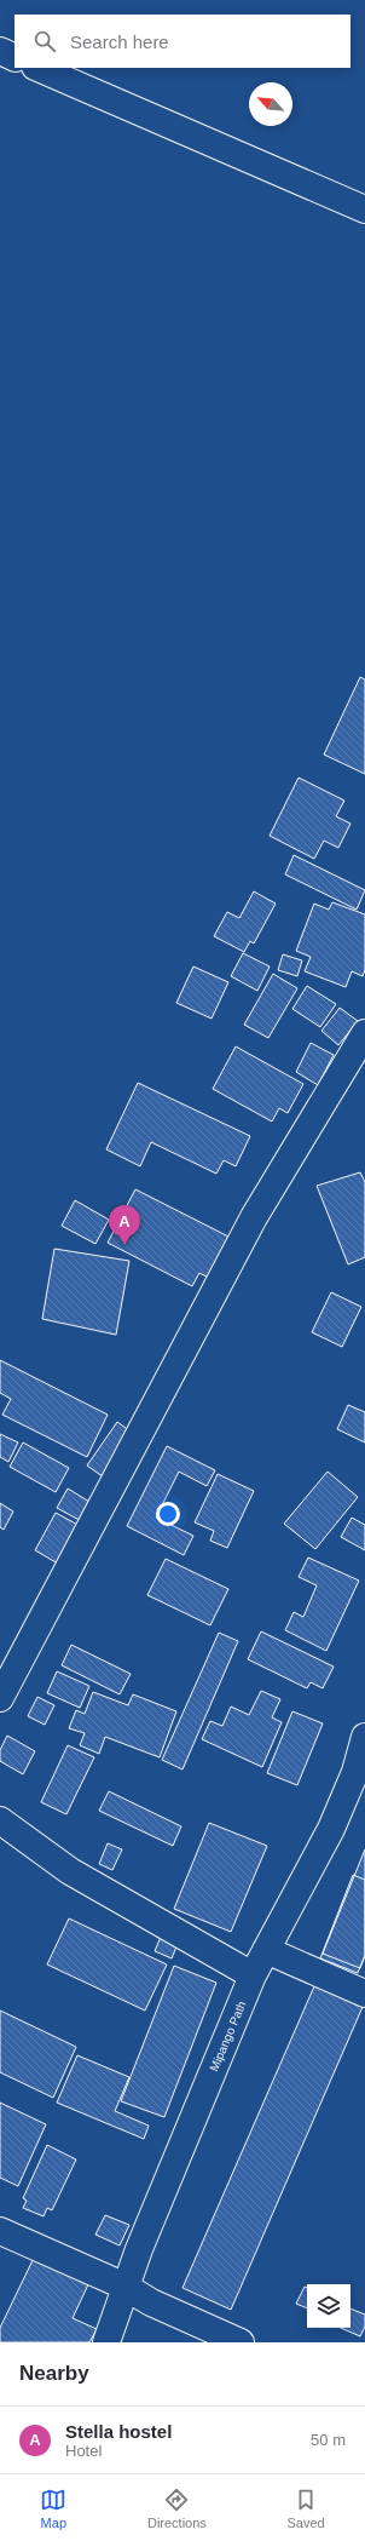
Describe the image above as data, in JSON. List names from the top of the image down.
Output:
{
  "streets": {
    "street": ["Mipango Path"]
  },
  "north": "top left",
  "page": {
    "search": "Search here",
    "pins": "A",
    "heading": "Nearby",
    "list": [
      {
        "mark": "A",
        "name": "Stella hostel",
        "note": "Hotel",
        "value": "50 m"
      }
    ],
    "nav": ["Map", "Directions", "Saved"]
  }
}
